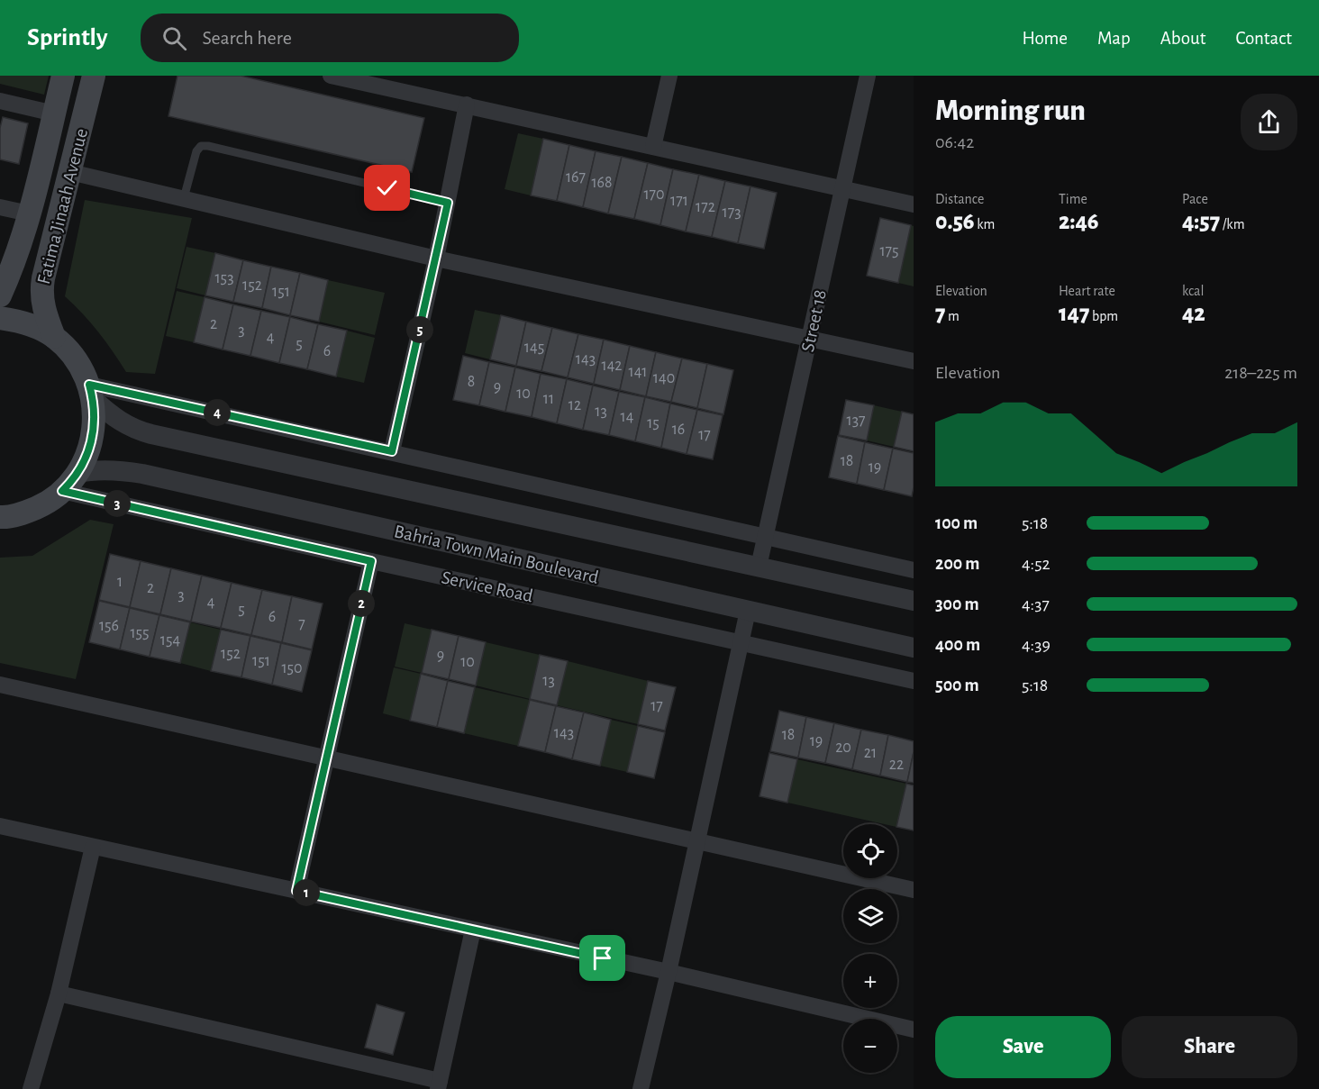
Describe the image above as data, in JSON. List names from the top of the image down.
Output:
{
  "streets": {
    "main road": ["Fatima Jinaah Avenue"],
    "street": ["Street 18", "Bahria Town Main Boulevard", "Service Road"]
  },
  "house_numbers": [
    "167",
    "168",
    "170",
    "171",
    "172",
    "173",
    "175",
    "153",
    "152",
    "151",
    "2",
    "3",
    "4",
    "5",
    "145",
    "6",
    "143",
    "142",
    "141",
    "140",
    "8",
    "9",
    "10",
    "11",
    "12",
    "13",
    "14",
    "137",
    "15",
    "16",
    "17",
    "18",
    "19",
    "1",
    "2",
    "3",
    "4",
    "5",
    "6",
    "7",
    "156",
    "155",
    "154",
    "152",
    "9",
    "151",
    "10",
    "150",
    "13",
    "17",
    "143",
    "18",
    "19",
    "20",
    "21",
    "22"
  ],
  "page": {
    "header": "Sprintly",
    "search": "Search here",
    "nav": [
      "Home",
      "Map",
      "About",
      "Contact"
    ],
    "heading": ["Morning run", "06:42"],
    "stats": [
      ["Distance", "0.56 km"],
      ["Time", "2:46"],
      ["Pace", "4:57 /km"],
      ["Elevation", "7 m"],
      ["Heart rate", "147 bpm"],
      ["kcal", "42"]
    ],
    "pins": [
      "5",
      "4",
      "3",
      "2",
      "1"
    ],
    "chart": ["Elevation", "218–225 m"],
    "list": [
      {
        "name": "100 m",
        "note": "5:18"
      },
      {
        "name": "200 m",
        "note": "4:52"
      },
      {
        "name": "300 m",
        "note": "4:37"
      },
      {
        "name": "400 m",
        "note": "4:39"
      },
      {
        "name": "500 m",
        "note": "5:18"
      }
    ],
    "map_buttons": ["+", "−"],
    "buttons": ["Save", "Share"]
  }
}
